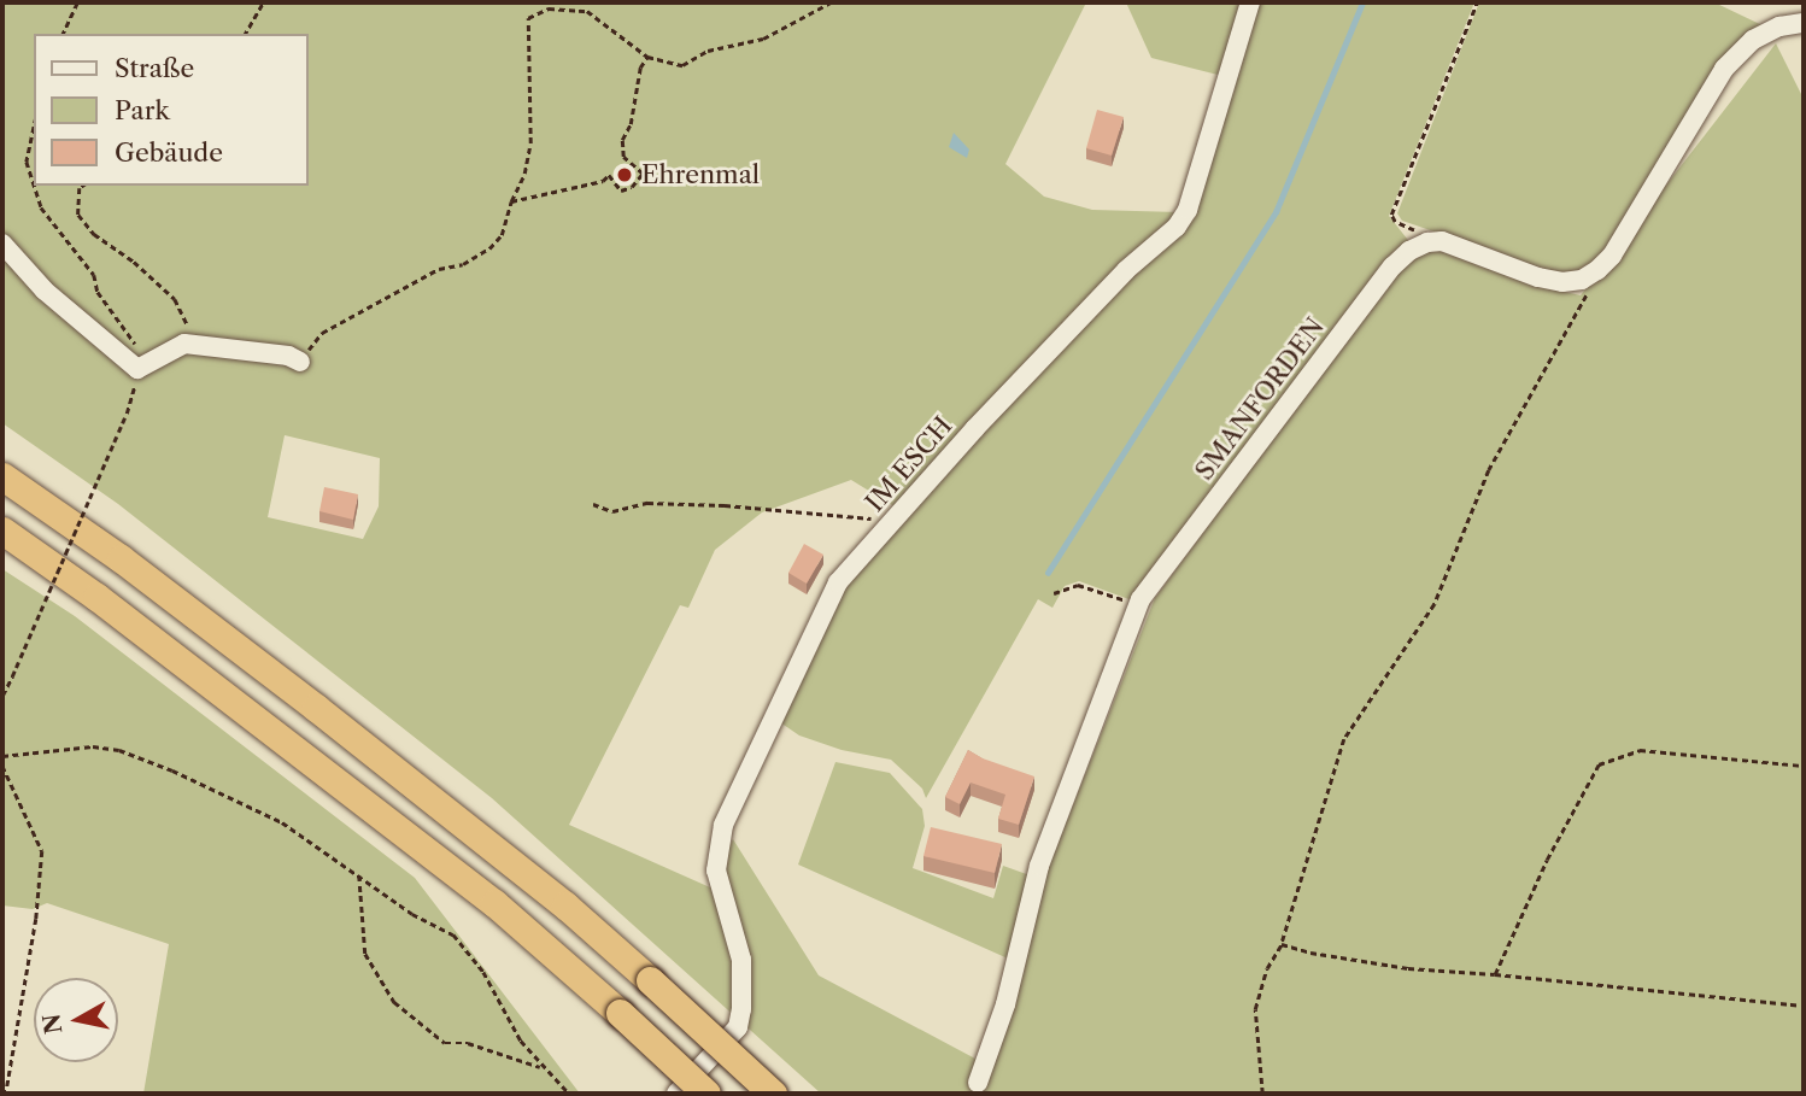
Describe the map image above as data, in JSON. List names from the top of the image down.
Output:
{
  "streets": {
    "street": ["SMANFORDEN", "IM ESCH"]
  },
  "places": ["Ehrenmal"],
  "legend": ["Straße", "Park", "Gebäude"],
  "north": "left"
}
